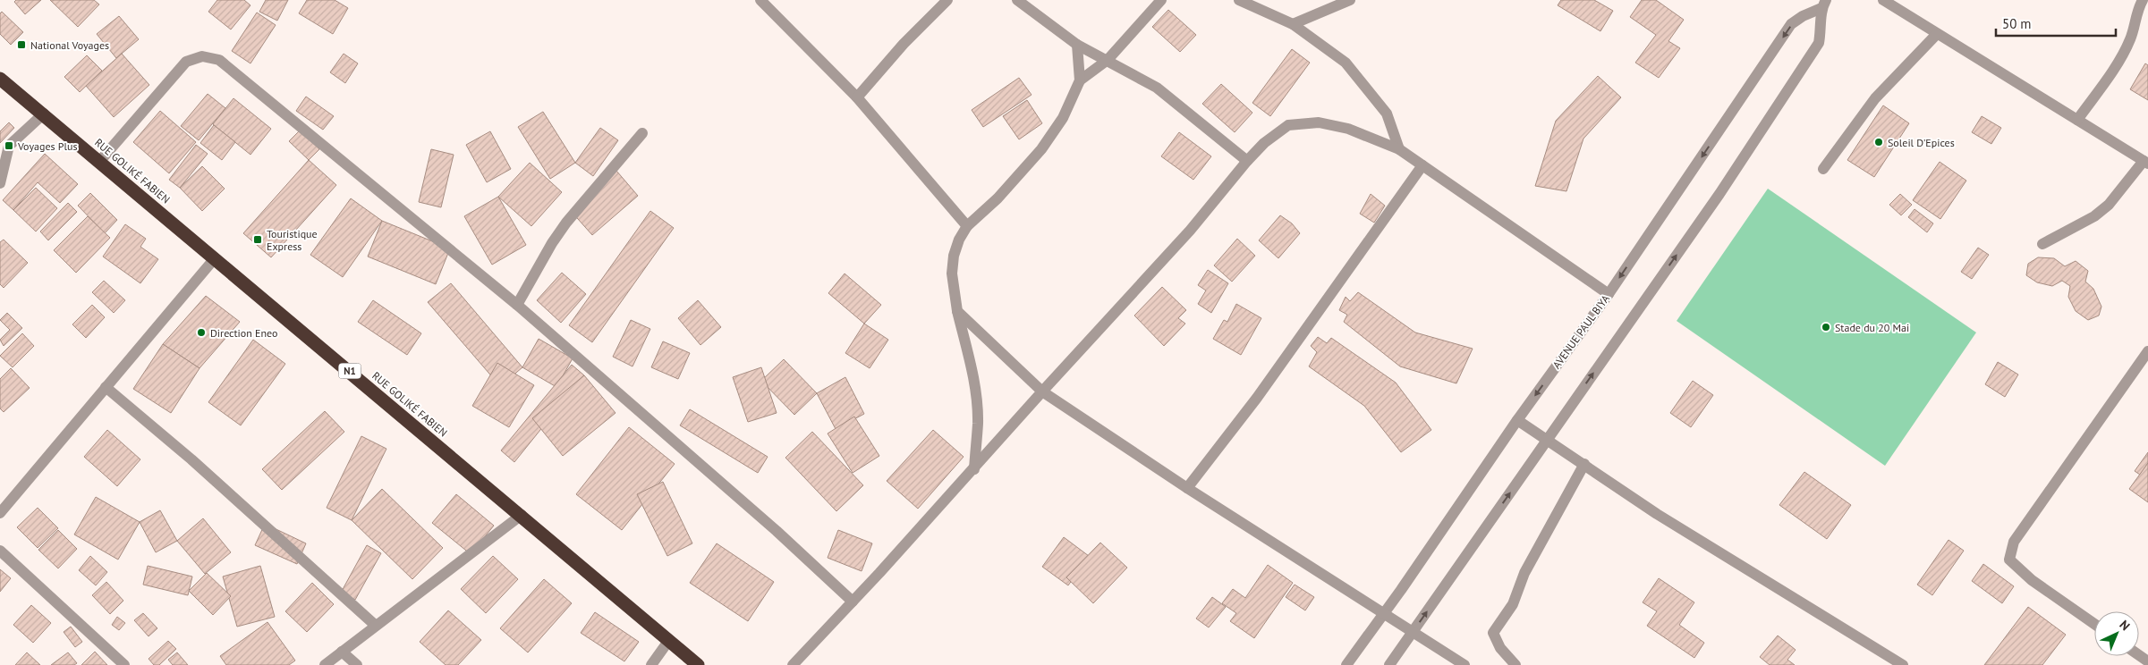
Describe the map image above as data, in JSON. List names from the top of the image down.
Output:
{
  "streets": {
    "highway": ["RUE GOLIKÉ FABIEN", "N1"],
    "street": ["AVENUE PAUL BIYA"]
  },
  "places": {
    "transit": ["National Voyages", "Voyages Plus", "Touristique Express"],
    "other": ["Soleil D'Epices", "Stade du 20 Mai", "Direction Eneo"]
  },
  "scale_bar": "50 m",
  "north": "top right"
}
